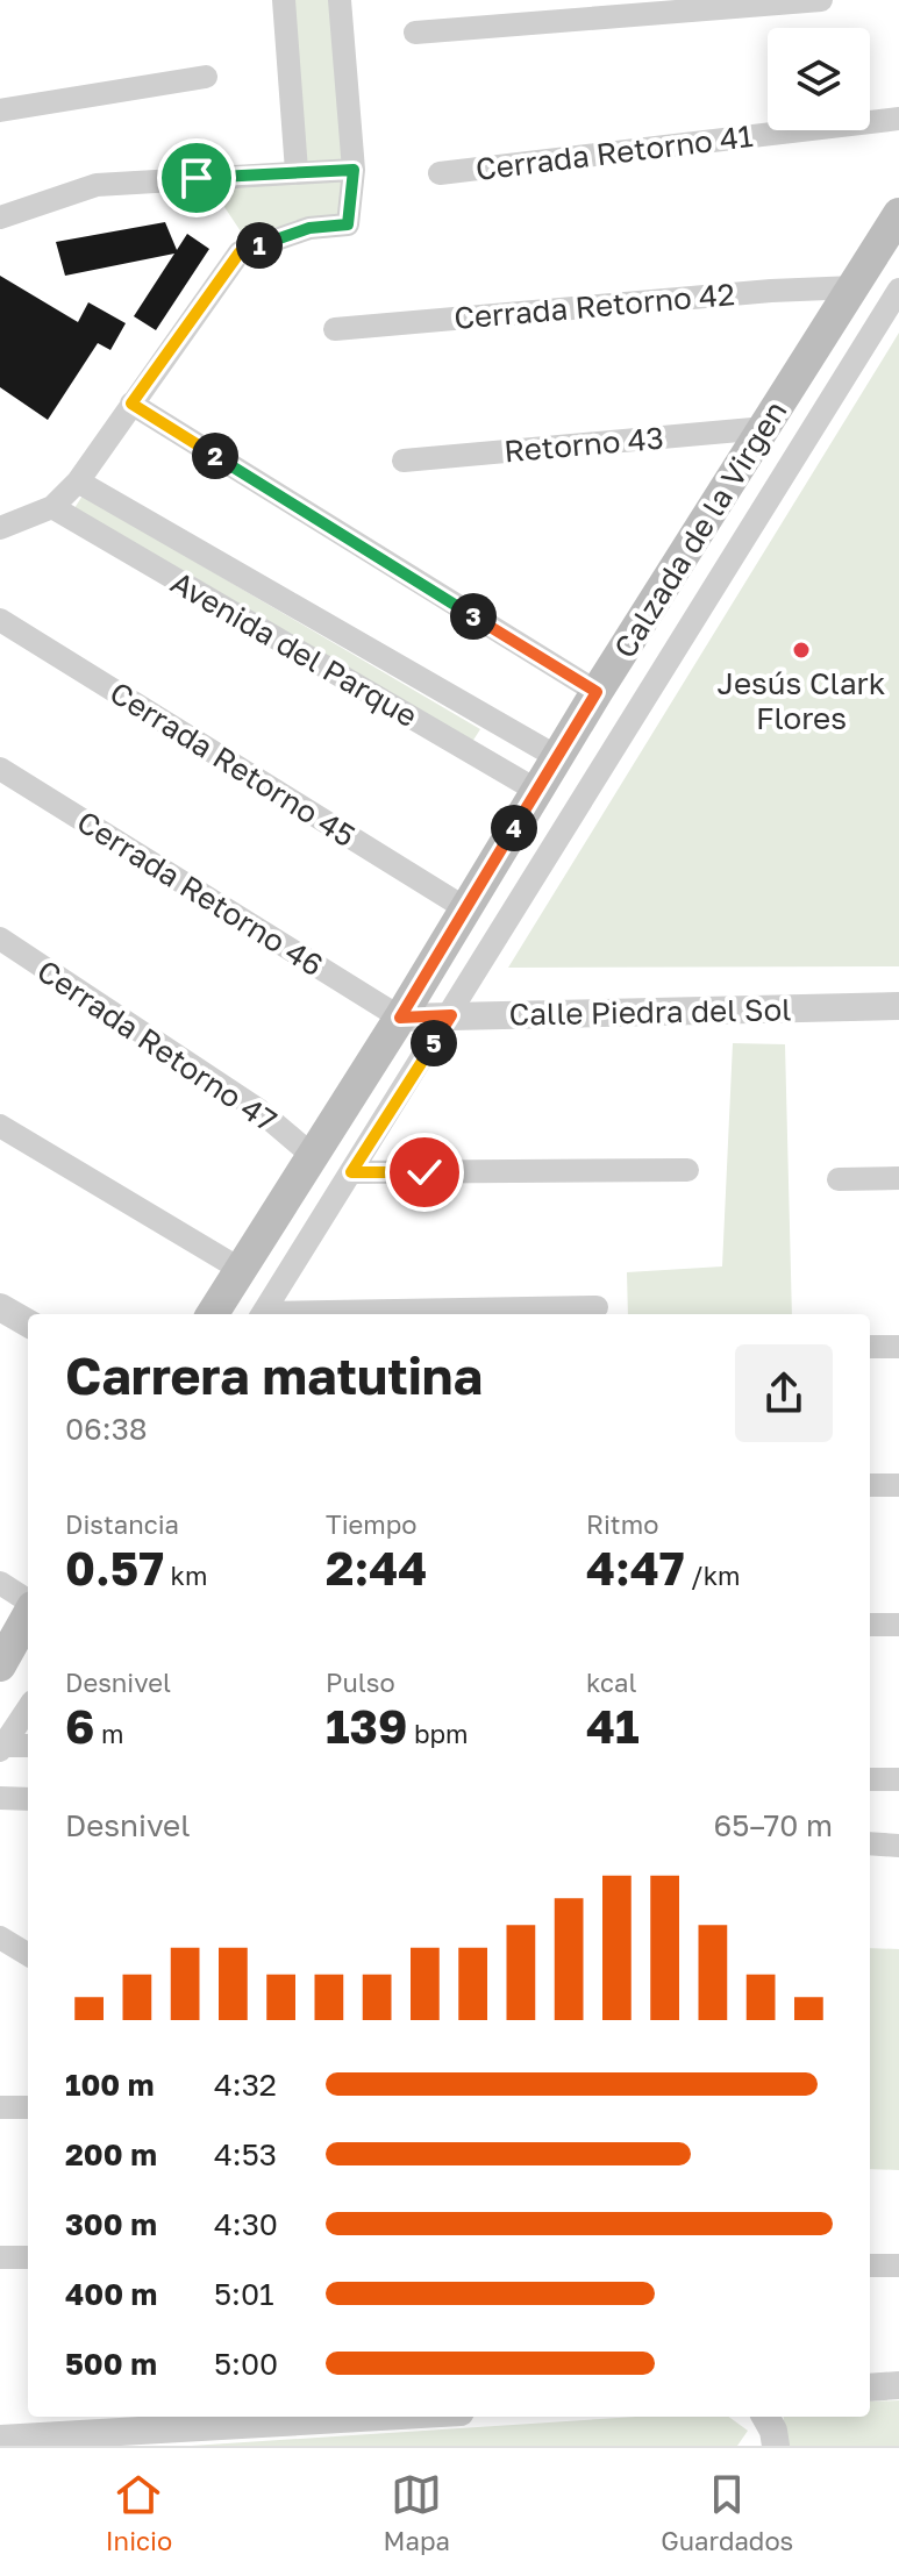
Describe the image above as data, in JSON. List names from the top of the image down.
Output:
{
  "streets": {
    "main road": ["Calzada de la Virgen"],
    "street": [
      "Cerrada Retorno 41",
      "Cerrada Retorno 42",
      "Retorno 43",
      "Avenida del Parque",
      "Cerrada Retorno 45",
      "Cerrada Retorno 46",
      "Calle Piedra del Sol",
      "Cerrada Retorno 47"
    ]
  },
  "crossings": [
    ["Cerrada Retorno 42", "Calzada de la Virgen"],
    ["Retorno 43", "Calzada de la Virgen"],
    ["Calzada de la Virgen", "Avenida del Parque"],
    ["Calzada de la Virgen", "Cerrada Retorno 45"],
    ["Calzada de la Virgen", "Cerrada Retorno 46"],
    ["Calzada de la Virgen", "Calle Piedra del Sol"],
    ["Calzada de la Virgen", "Cerrada Retorno 47"],
    ["Cerrada Retorno 46", "Calle Piedra del Sol"]
  ],
  "places": ["Jesús Clark Flores"],
  "page": {
    "pins": [
      "1",
      "2",
      "3",
      "4",
      "5"
    ],
    "heading": ["Carrera matutina", "06:38"],
    "stats": [
      ["Distancia", "0.57 km"],
      ["Tiempo", "2:44"],
      ["Ritmo", "4:47 /km"],
      ["Desnivel", "6 m"],
      ["Pulso", "139 bpm"],
      ["kcal", "41"]
    ],
    "chart": ["Desnivel", "65–70 m"],
    "list": [
      {
        "name": "100 m",
        "note": "4:32"
      },
      {
        "name": "200 m",
        "note": "4:53"
      },
      {
        "name": "300 m",
        "note": "4:30"
      },
      {
        "name": "400 m",
        "note": "5:01"
      },
      {
        "name": "500 m",
        "note": "5:00"
      }
    ],
    "tabs": ["Inicio", "Mapa", "Guardados"]
  }
}
